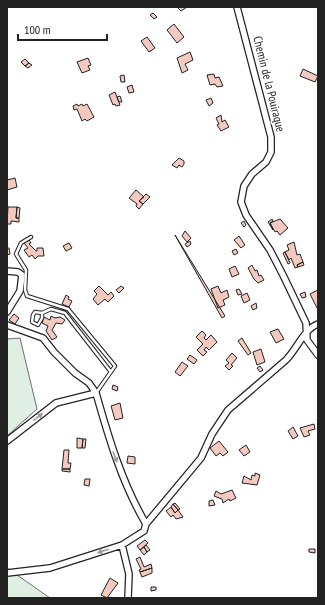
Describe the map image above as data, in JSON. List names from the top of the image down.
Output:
{
  "streets": {
    "street": ["Chemin de la Pouiraque"]
  },
  "scale_bar": "100 m"
}
